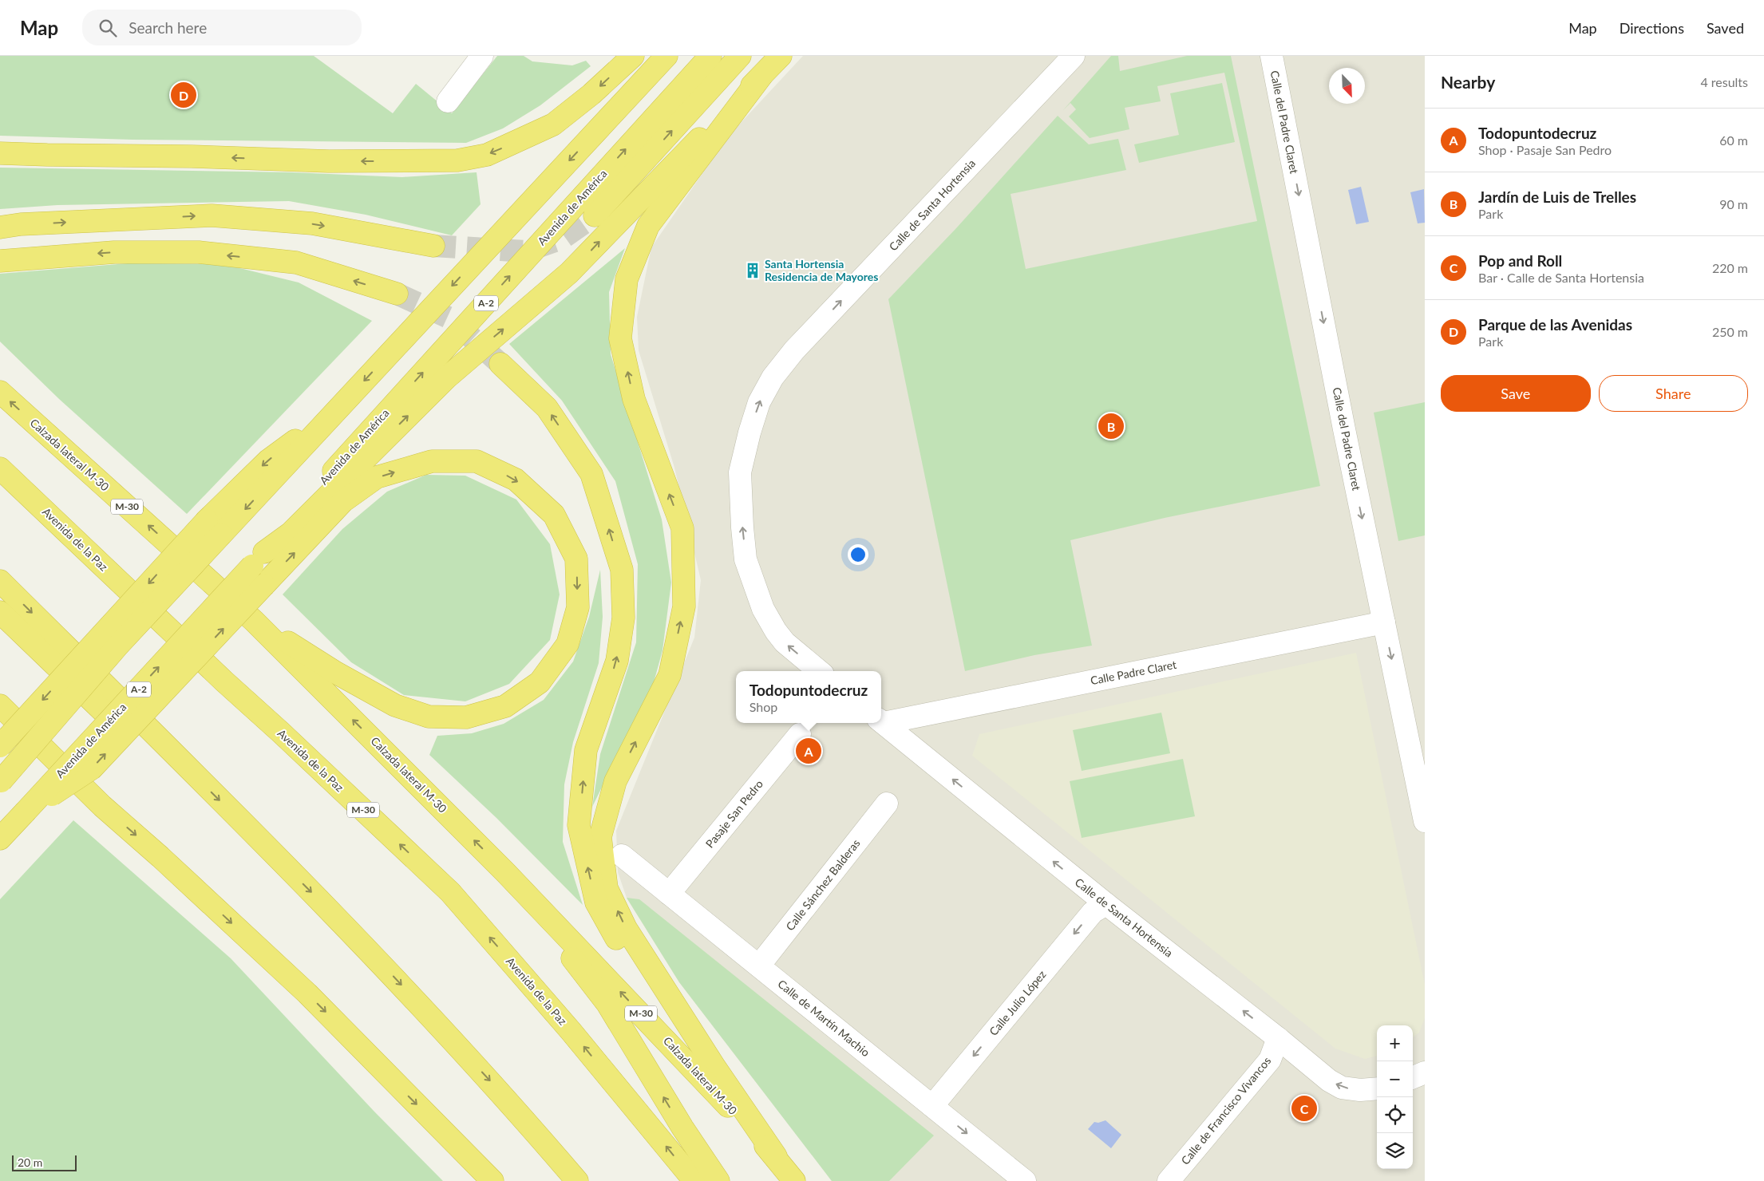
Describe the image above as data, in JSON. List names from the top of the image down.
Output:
{
  "streets": {
    "highway": [
      "Avenida de América",
      "A-2",
      "Calzada lateral M-30",
      "M-30",
      "Avenida de la Paz"
    ],
    "street": [
      "Calle del Padre Claret",
      "Calle de Santa Hortensia",
      "Calle Padre Claret",
      "Pasaje San Pedro",
      "Calle Sánchez Balderas",
      "Calle Julio López",
      "Calle de Martín Machio",
      "Calle de Francisco Vivancos"
    ]
  },
  "crossings": [
    ["Calle del Padre Claret", "Calle Padre Claret"],
    ["Calle de Santa Hortensia", "Calle Padre Claret"],
    ["Calle de Santa Hortensia", "Calle Julio López"],
    ["Calle de Santa Hortensia", "Calle de Francisco Vivancos"],
    ["Pasaje San Pedro", "Calle de Martín Machio"],
    ["Calle Sánchez Balderas", "Calle de Martín Machio"],
    ["Calle Julio López", "Calle de Martín Machio"]
  ],
  "one_way": ["Calle del Padre Claret", "Calle Julio López"],
  "places": {
    "building": ["Santa Hortensia Residencia de Mayores"]
  },
  "scale_bar": "20 m",
  "north": "bottom right",
  "page": {
    "header": "Map",
    "search": "Search here",
    "nav": ["Map", "Directions", "Saved"],
    "heading": ["Nearby", "4 results"],
    "pins": [
      "D",
      "B",
      "A",
      "C"
    ],
    "list": [
      {
        "mark": "A",
        "name": "Todopuntodecruz",
        "note": "Shop · Pasaje San Pedro",
        "value": "60 m"
      },
      {
        "mark": "B",
        "name": "Jardín de Luis de Trelles",
        "note": "Park",
        "value": "90 m"
      },
      {
        "mark": "C",
        "name": "Pop and Roll",
        "note": "Bar · Calle de Santa Hortensia",
        "value": "220 m"
      },
      {
        "mark": "D",
        "name": "Parque de las Avenidas",
        "note": "Park",
        "value": "250 m"
      }
    ],
    "buttons": ["Save", "Share"],
    "popup": ["Todopuntodecruz", "Shop"],
    "map_buttons": ["+", "−"],
    "scale": "20 m"
  }
}
